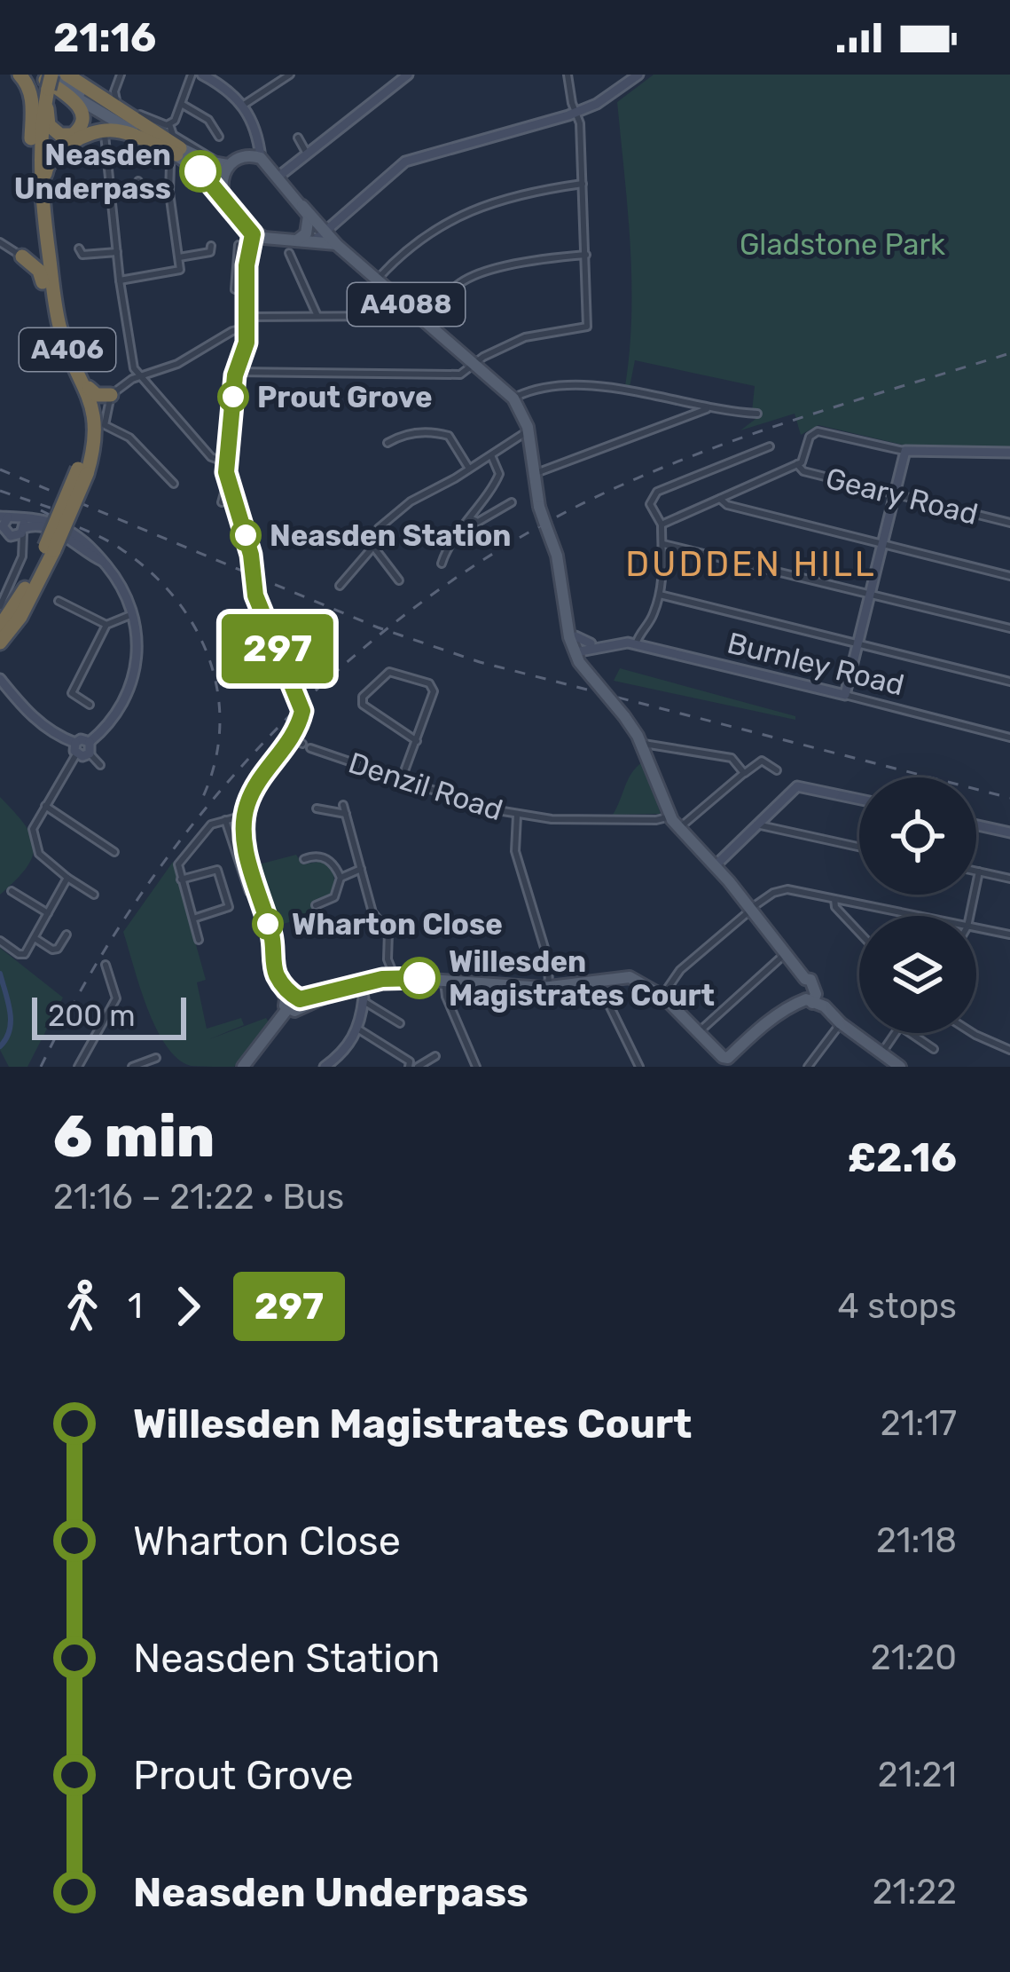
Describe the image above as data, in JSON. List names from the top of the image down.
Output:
{
  "streets": {
    "highway": ["A406"],
    "main road": ["A4088"],
    "street": ["Geary Road", "Burnley Road", "Denzil Road"]
  },
  "crossings": [
    ["A4088", "A406"],
    ["A4088", "Burnley Road"],
    ["A4088", "Denzil Road"]
  ],
  "districts": ["DUDDEN HILL"],
  "parks": ["Gladstone Park"],
  "places": [
    "Neasden Underpass",
    "Prout Grove",
    "Neasden Station",
    "Wharton Close",
    "Willesden Magistrates Court"
  ],
  "lines": ["bus line 297"],
  "scale_bar": "200 m",
  "page": {
    "status": "21:16",
    "on_map": "297",
    "scale": "200 m",
    "heading": ["6 min", "21:16 – 21:22 · Bus", "£2.16"],
    "legs": ["1", "297", "4 stops"],
    "list": [
      {
        "name": "Willesden Magistrates Court",
        "value": "21:17"
      },
      {
        "name": "Wharton Close",
        "value": "21:18"
      },
      {
        "name": "Neasden Station",
        "value": "21:20"
      },
      {
        "name": "Prout Grove",
        "value": "21:21"
      },
      {
        "name": "Neasden Underpass",
        "value": "21:22"
      }
    ]
  }
}
